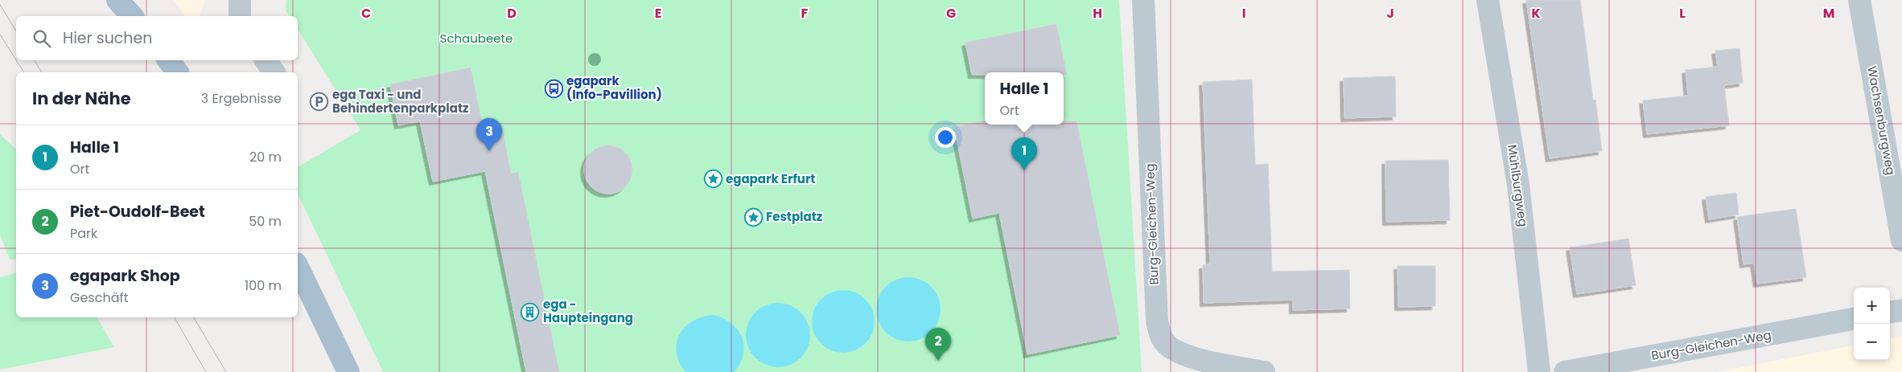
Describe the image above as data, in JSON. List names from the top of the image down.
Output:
{
  "streets": {
    "street": ["Wachsenburgweg", "Mühlburgweg", "Burg-Gleichen-Weg"]
  },
  "parks": ["Schaubeete"],
  "places": {
    "bus stop": ["egapark (Info-Pavillion)"],
    "parking": ["ega Taxi - und Behindertenparkplatz"],
    "place": ["egapark Erfurt", "Festplatz"],
    "building": ["ega - Haupteingang"]
  },
  "page": {
    "search": "Hier suchen",
    "popup": ["Halle 1", "Ort"],
    "heading": ["In der Nähe", "3 Ergebnisse"],
    "pins": ["3", "1", "2"],
    "list": [
      {
        "mark": "1",
        "name": "Halle 1",
        "note": "Ort",
        "value": "20 m"
      },
      {
        "mark": "2",
        "name": "Piet-Oudolf-Beet",
        "note": "Park",
        "value": "50 m"
      },
      {
        "mark": "3",
        "name": "egapark Shop",
        "note": "Geschäft",
        "value": "100 m"
      }
    ],
    "map_buttons": ["+", "−"]
  },
  "grid": {
    "columns": [
      "C",
      "D",
      "E",
      "F",
      "G",
      "H",
      "I",
      "J",
      "K",
      "L",
      "M"
    ]
  }
}
